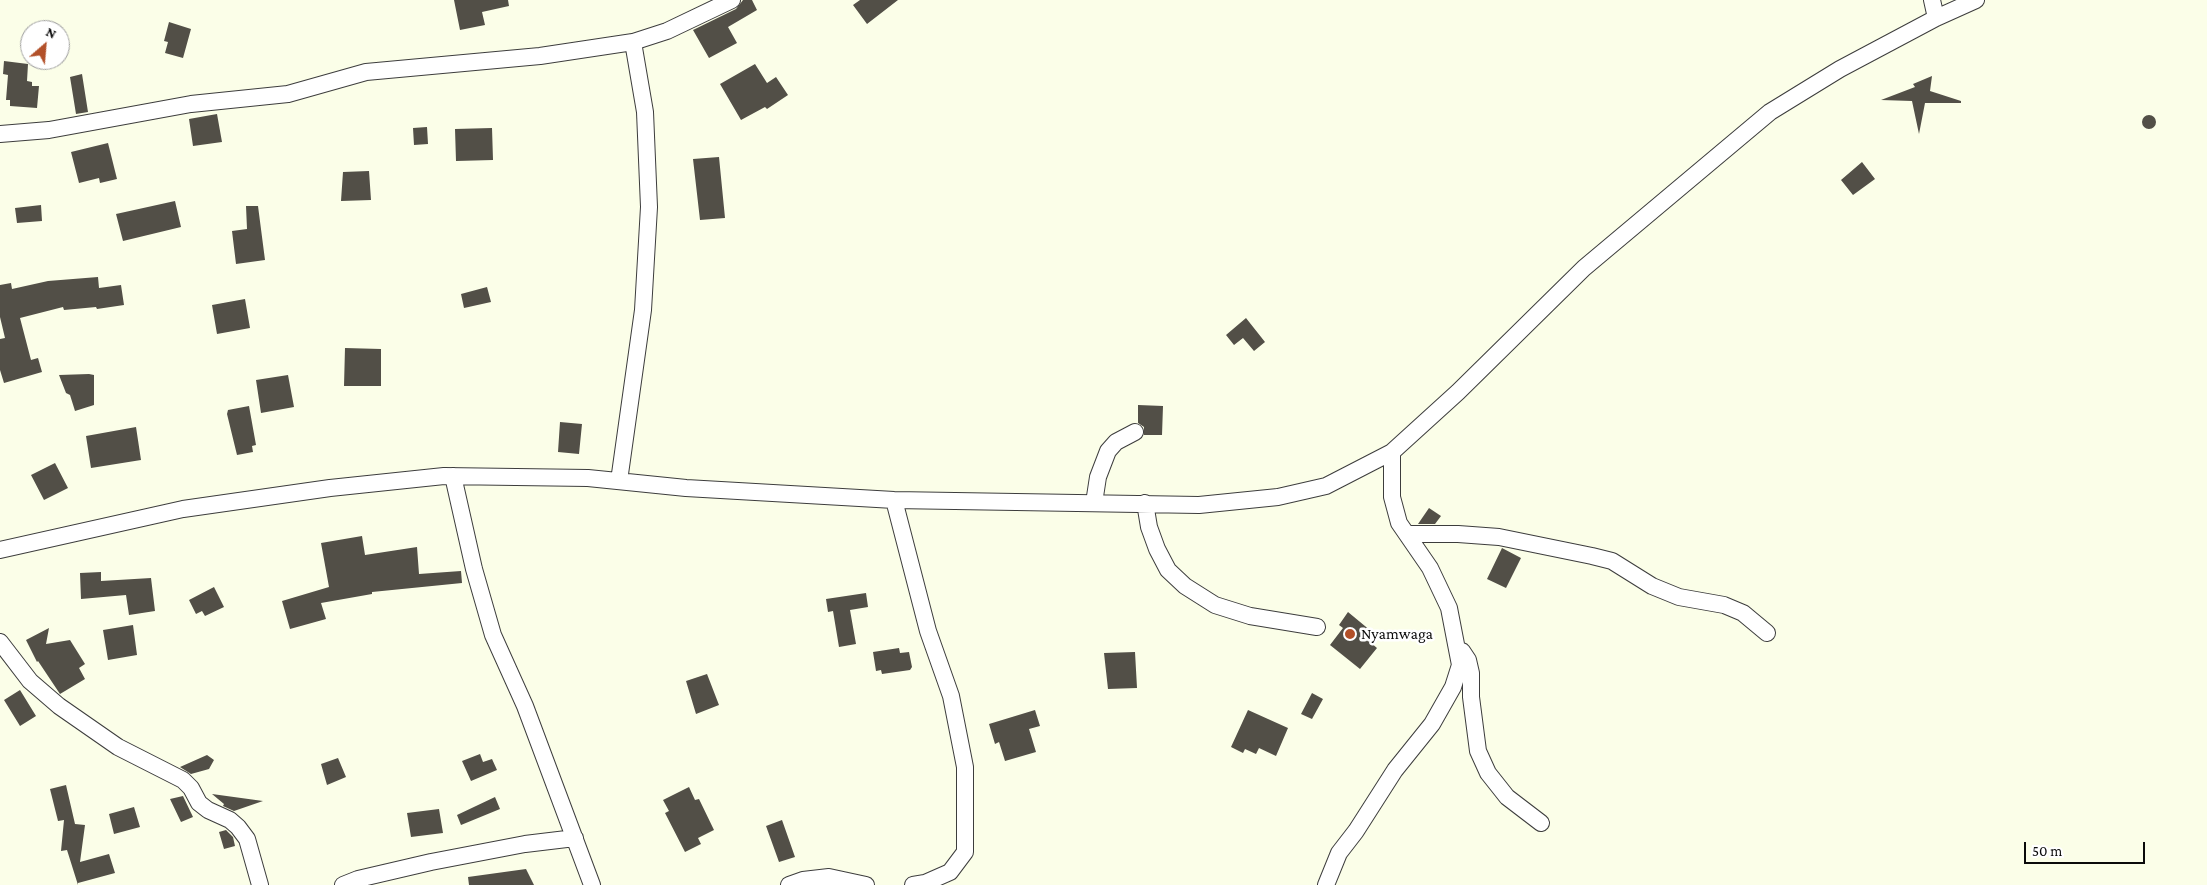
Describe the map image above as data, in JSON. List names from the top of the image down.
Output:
{
  "places": ["Nyamwaga"],
  "scale_bar": "50 m",
  "north": "top right"
}
